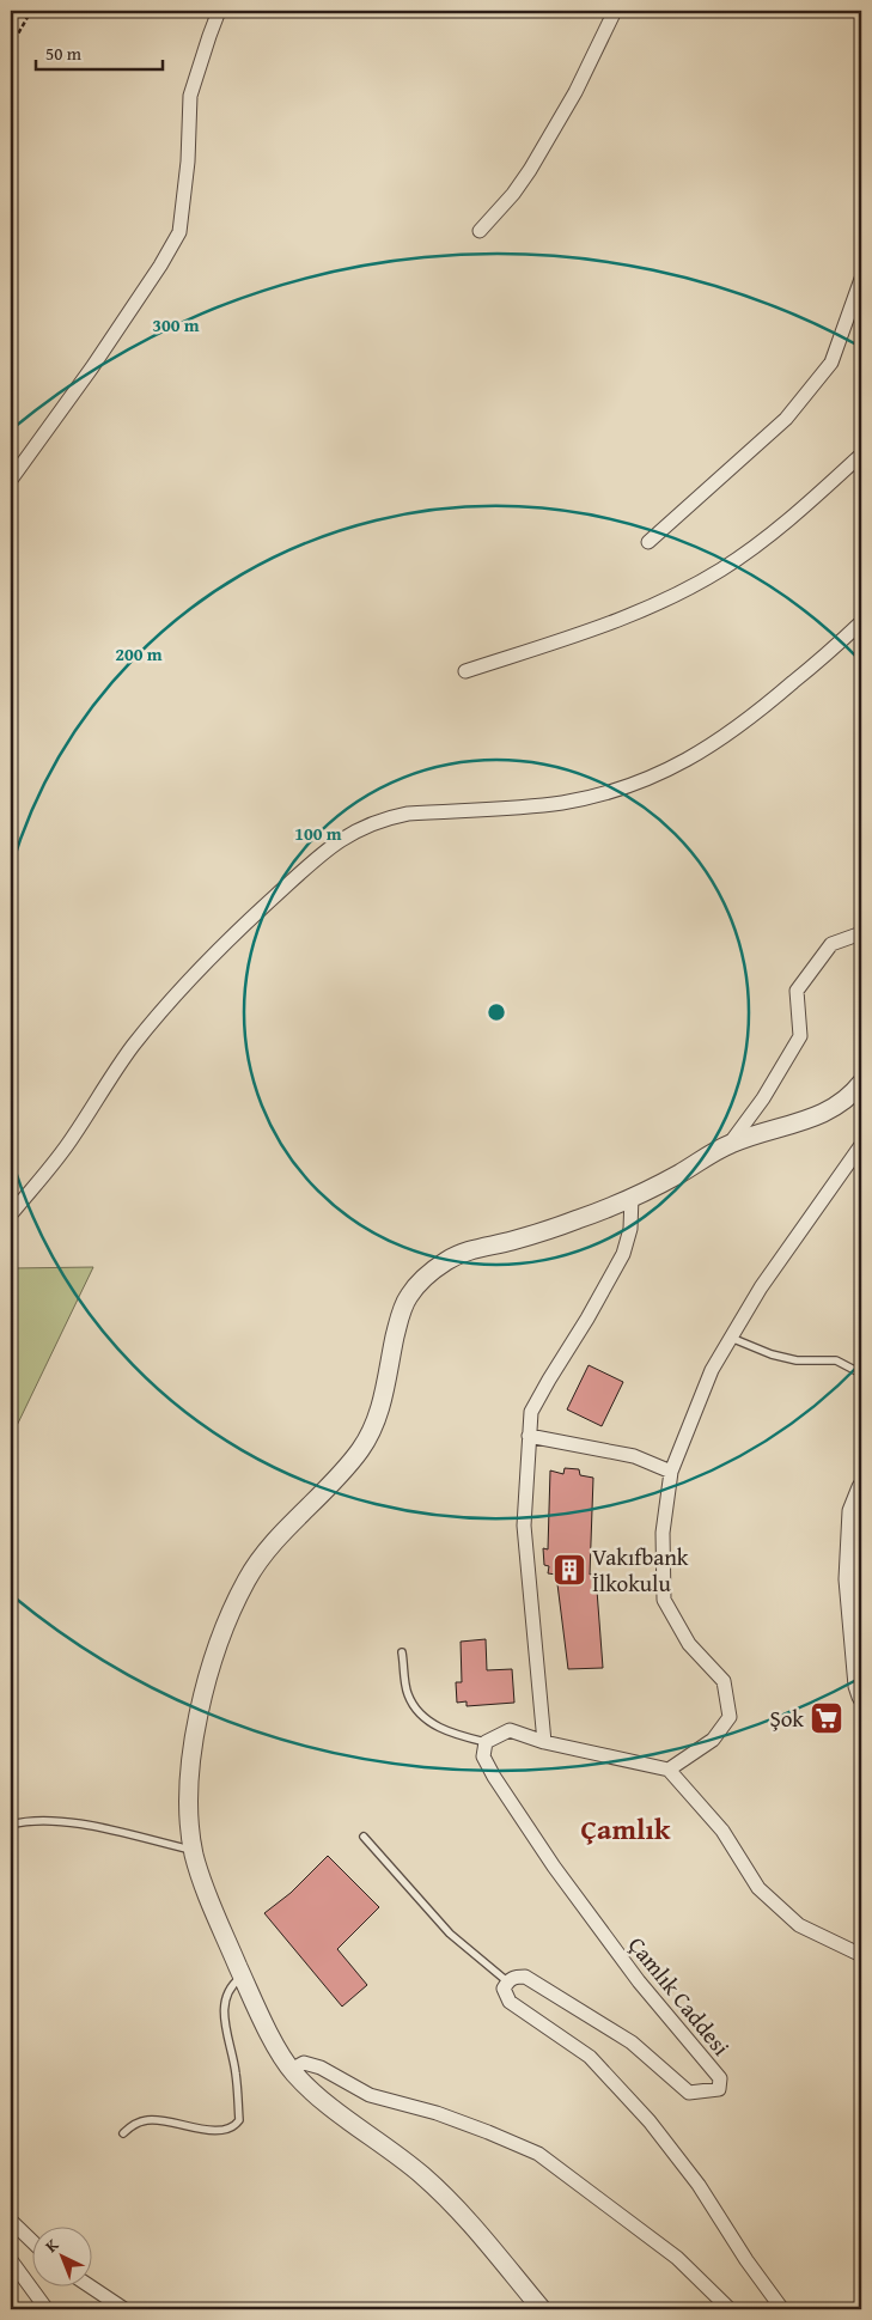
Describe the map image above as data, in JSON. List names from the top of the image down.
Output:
{
  "streets": {
    "street": ["Çamlık Caddesi"]
  },
  "districts": ["Çamlık"],
  "places": {
    "building": ["Vakıfbank İlkokulu"],
    "supermarket": ["Şok"]
  },
  "scale_bar": "50 m",
  "north": "top left",
  "rings": ["300 m", "200 m", "100 m"]
}
